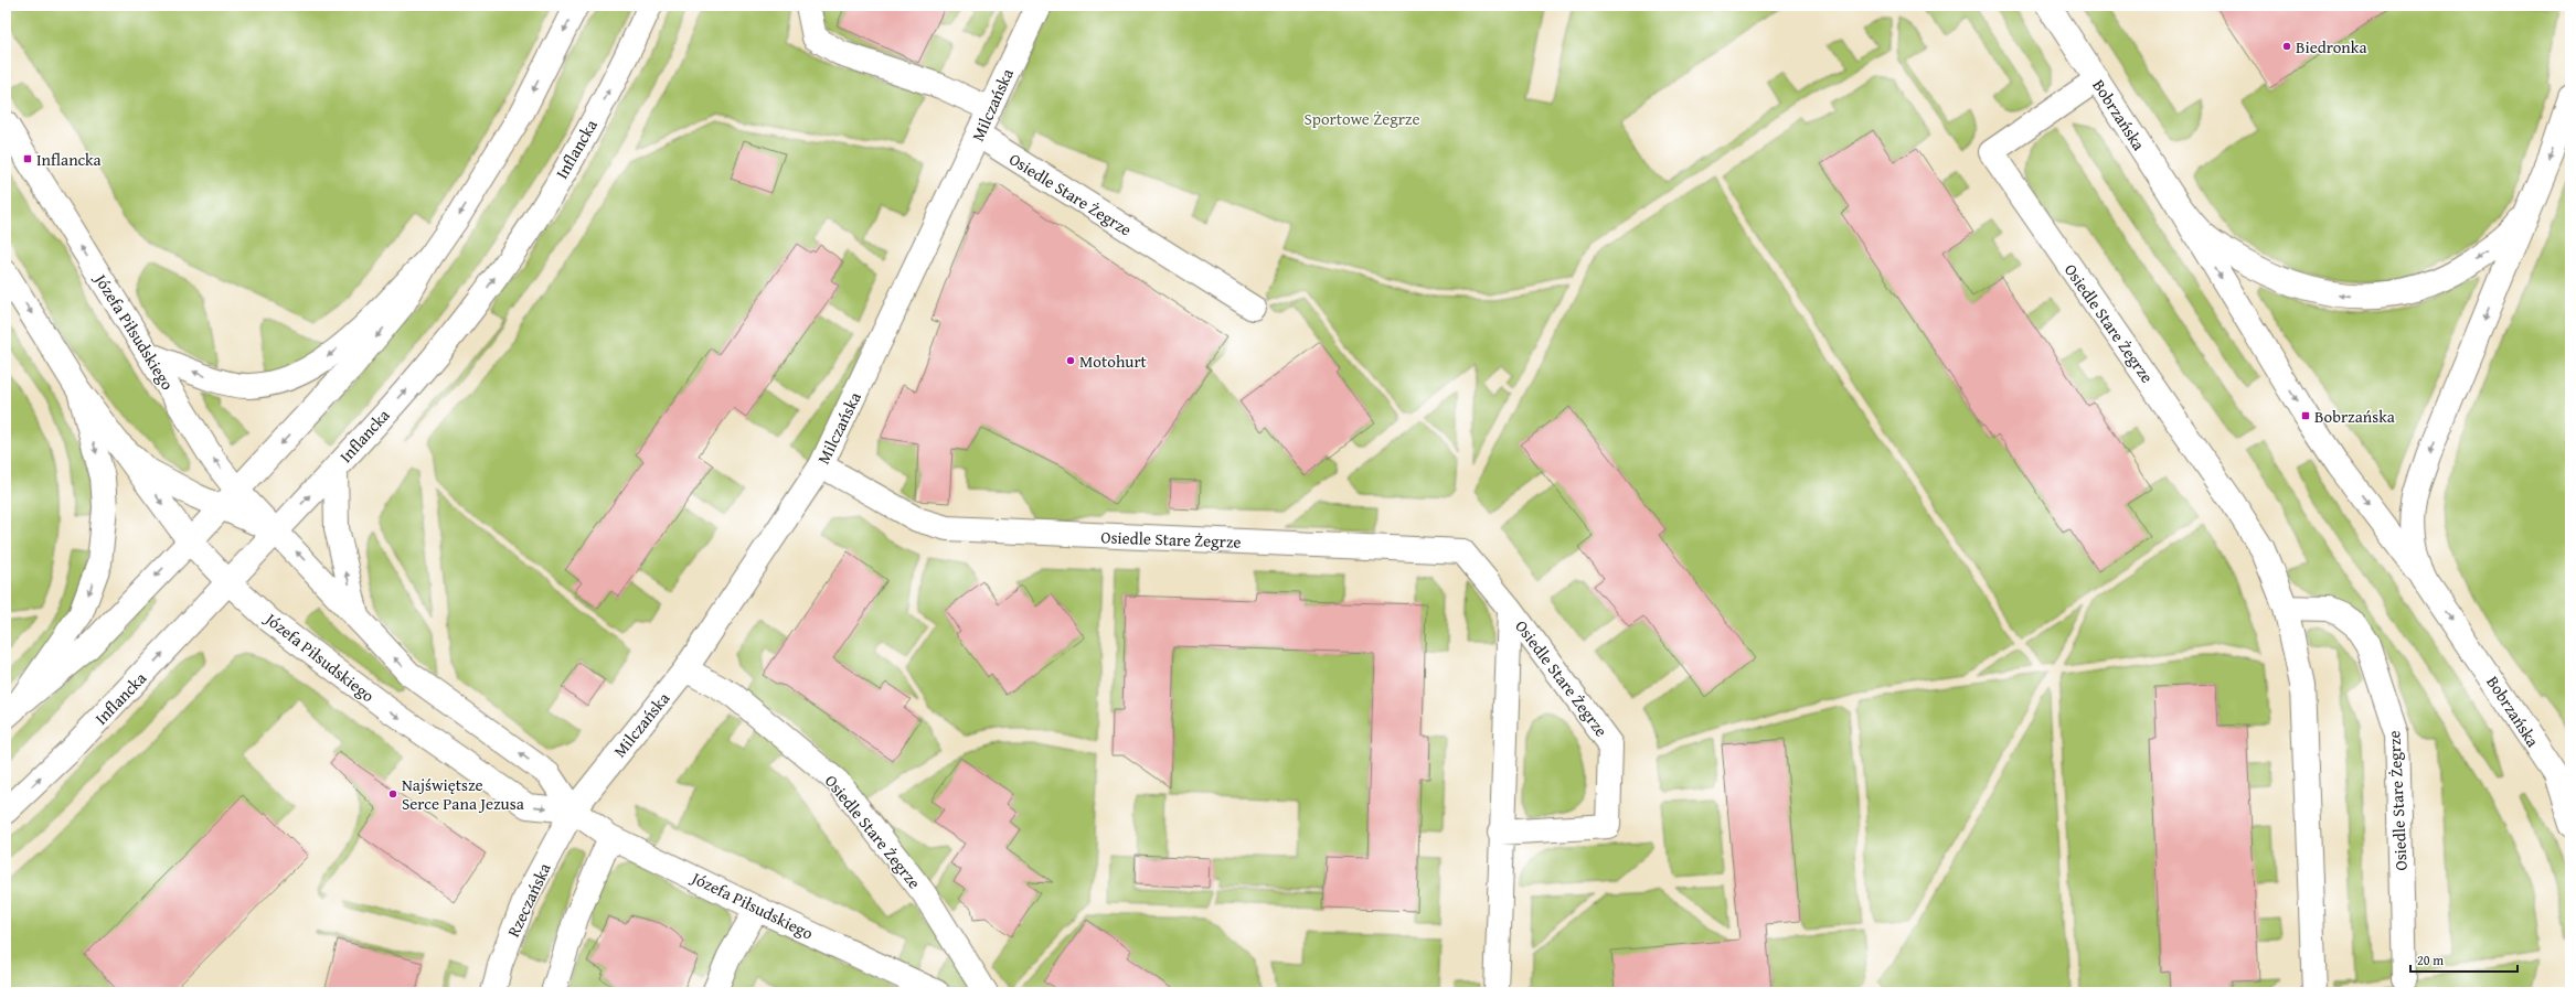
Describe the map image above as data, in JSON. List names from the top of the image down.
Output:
{
  "streets": {
    "street": [
      "Milczańska",
      "Bobrzańska",
      "Inflancka",
      "Osiedle Stare Żegrze",
      "Józefa Piłsudskiego",
      "Rzeczańska"
    ]
  },
  "crossings": [
    ["Milczańska", "Osiedle Stare Żegrze"],
    ["Milczańska", "Józefa Piłsudskiego"],
    ["Milczańska", "Rzeczańska"],
    ["Bobrzańska", "Osiedle Stare Żegrze"],
    ["Inflancka", "Józefa Piłsudskiego"],
    ["Józefa Piłsudskiego", "Rzeczańska"]
  ],
  "one_way": ["Bobrzańska"],
  "parks": ["Sportowe Żegrze"],
  "places": {
    "other": ["Biedronka", "Motohurt", "Najświętsze Serce Pana Jezusa"],
    "transit": ["Inflancka", "Bobrzańska"]
  },
  "scale_bar": "20 m"
}
